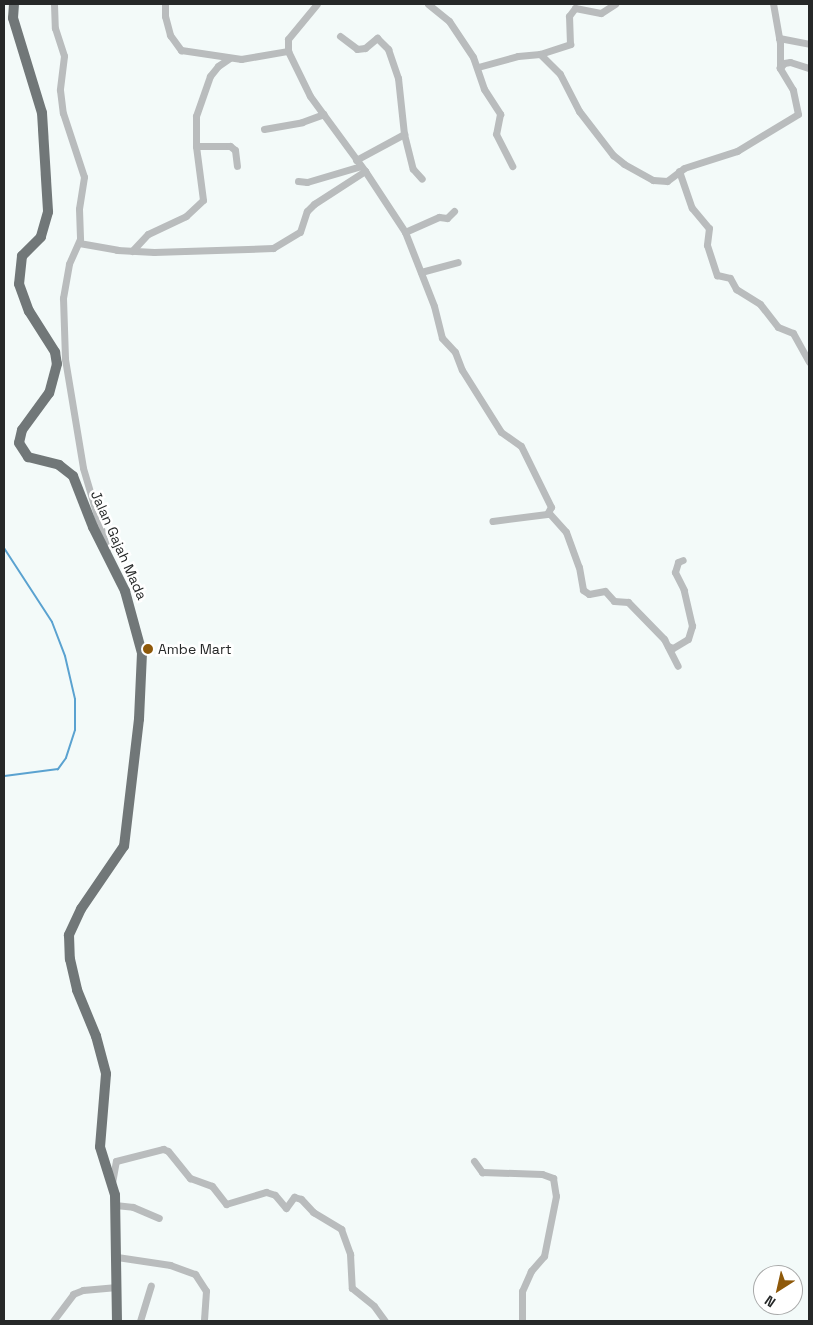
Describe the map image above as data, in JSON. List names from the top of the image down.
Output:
{
  "streets": {
    "highway": ["Jalan Gajah Mada"]
  },
  "places": ["Ambe Mart"],
  "north": "bottom left"
}
